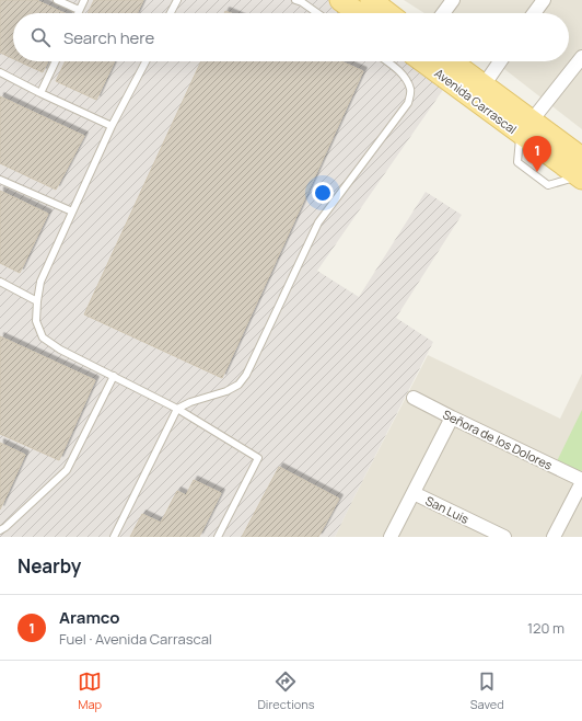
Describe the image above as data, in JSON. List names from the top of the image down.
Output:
{
  "streets": {
    "main road": ["Avenida Carrascal"],
    "street": ["Señora de los Dolores", "San Luis"]
  },
  "page": {
    "search": "Search here",
    "pins": "1",
    "heading": "Nearby",
    "list": [
      {
        "mark": "1",
        "name": "Aramco",
        "note": "Fuel · Avenida Carrascal",
        "value": "120 m"
      }
    ],
    "nav": ["Map", "Directions", "Saved"]
  }
}
